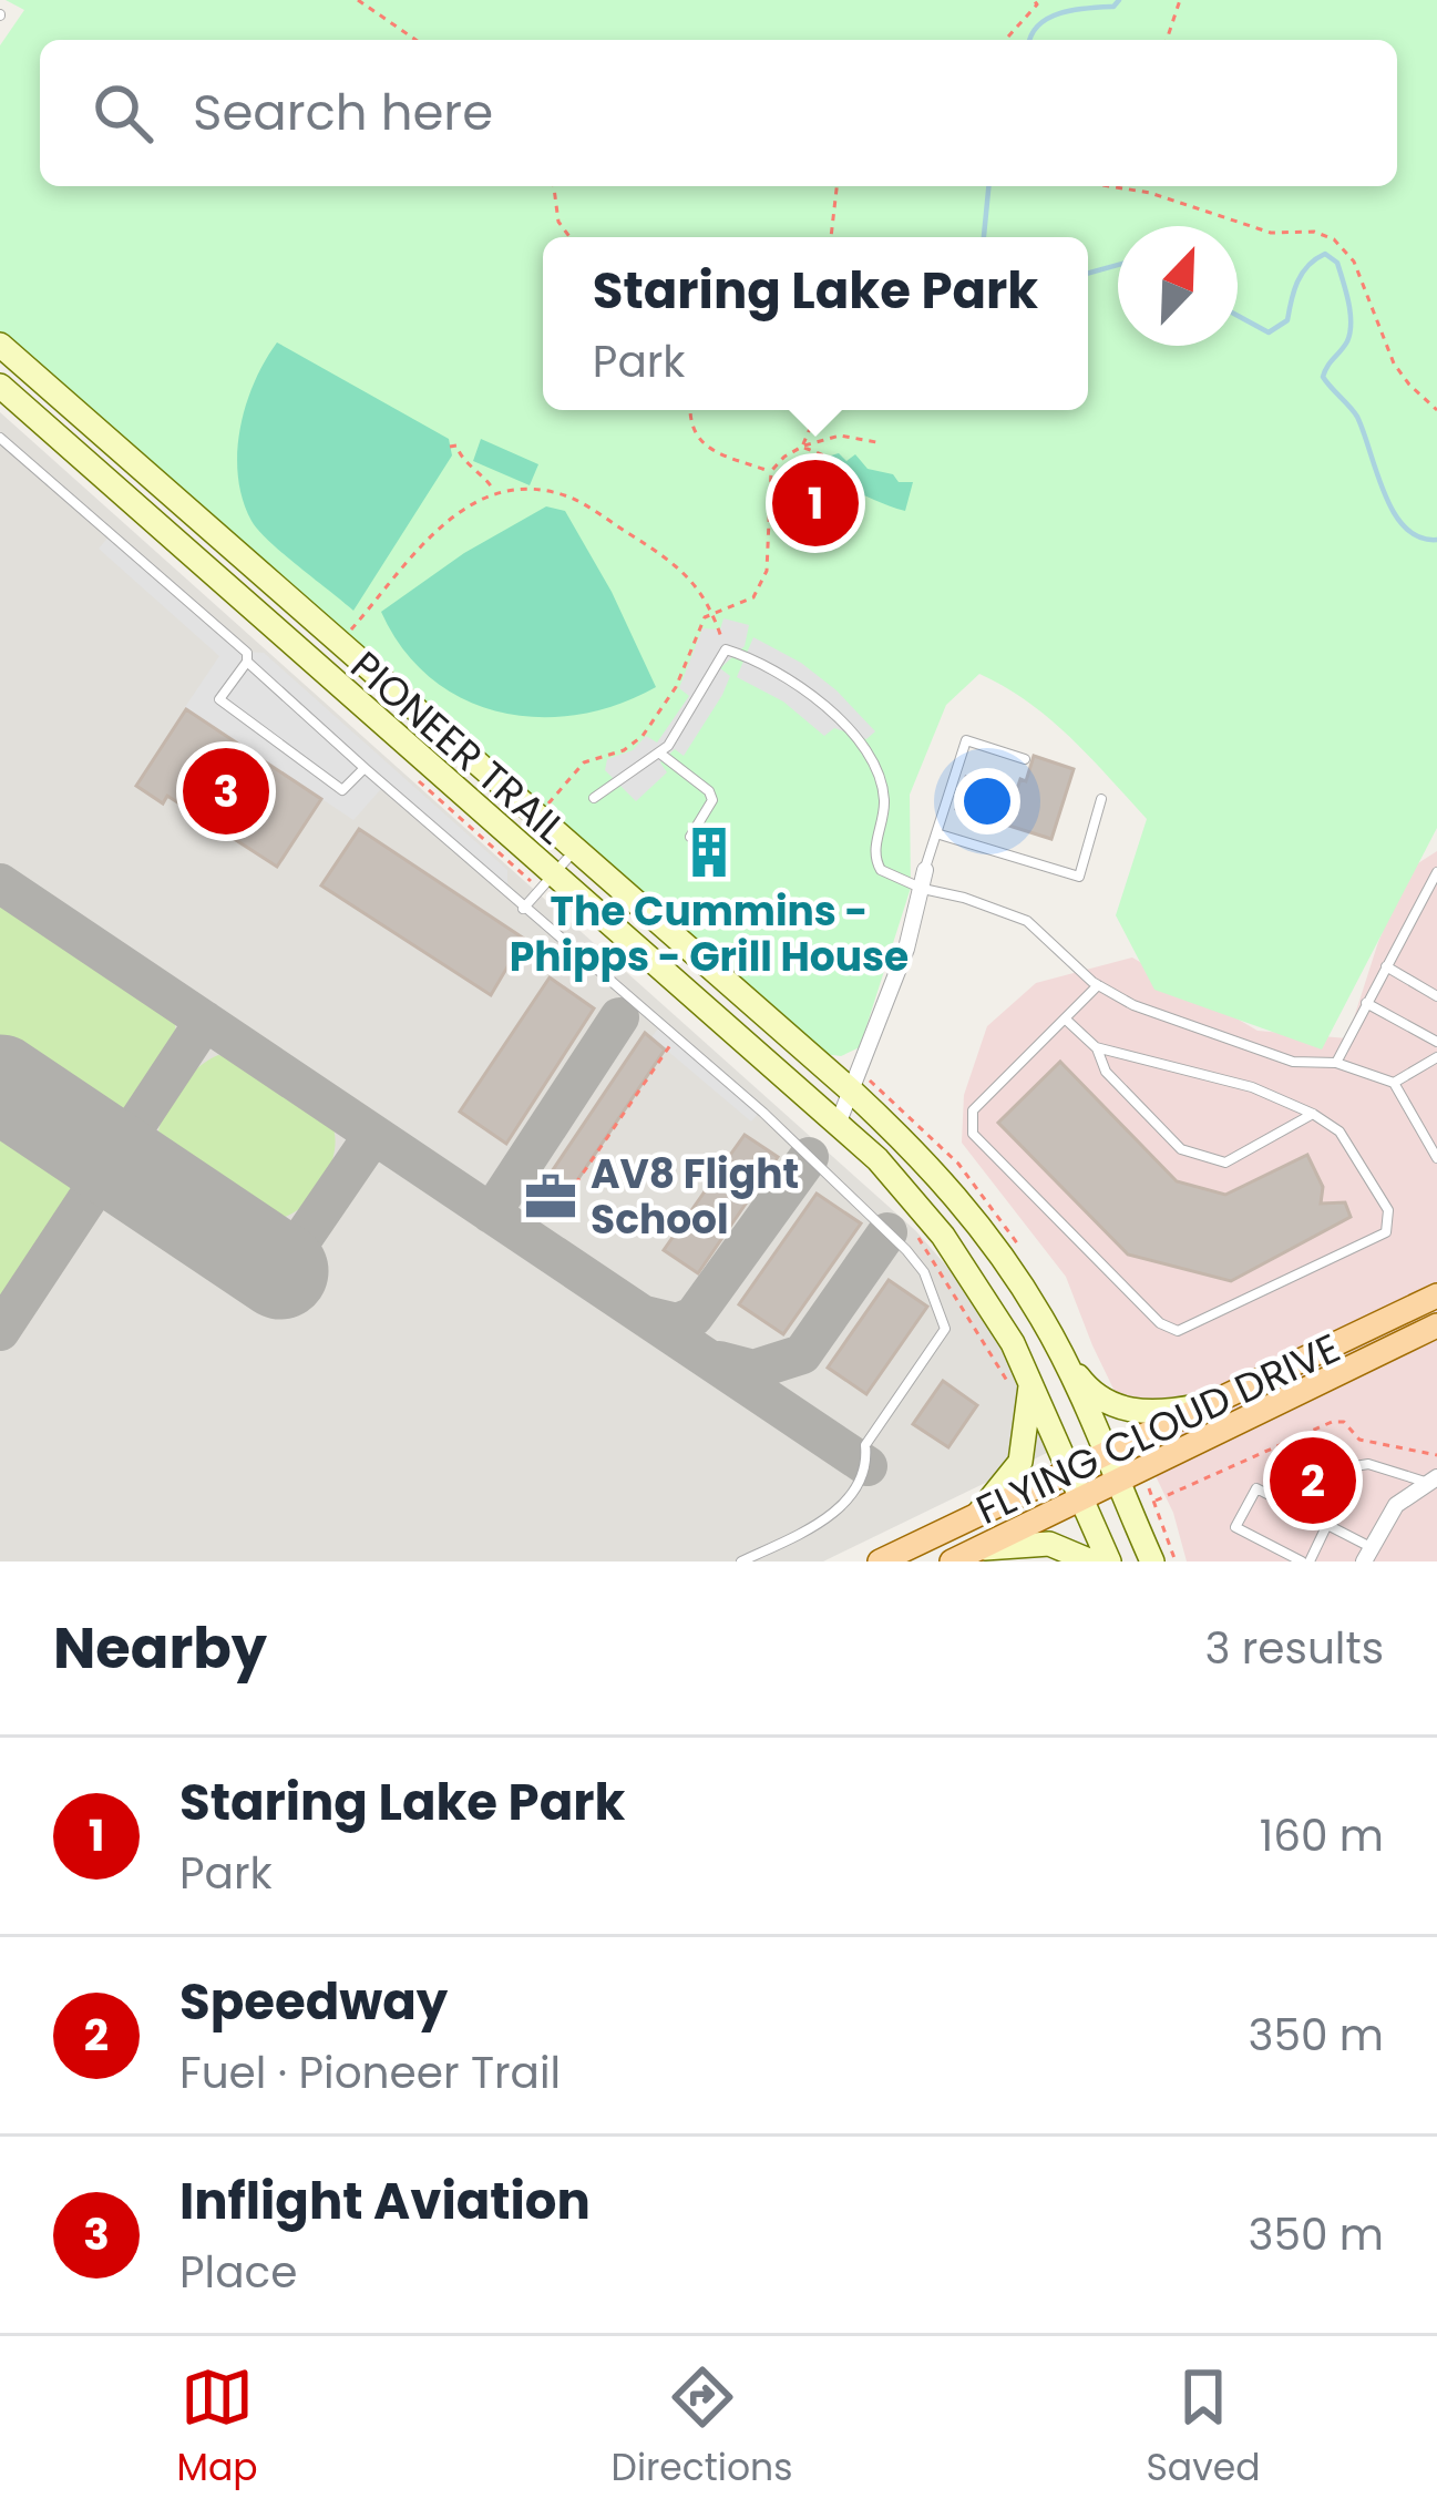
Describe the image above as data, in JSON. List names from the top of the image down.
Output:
{
  "streets": {
    "main road": ["PIONEER TRAIL", "FLYING CLOUD DRIVE"]
  },
  "crossings": [
    ["PIONEER TRAIL", "FLYING CLOUD DRIVE"]
  ],
  "places": {
    "building": ["The Cummins - Phipps - Grill House"],
    "office": ["AV8 Flight School"]
  },
  "north": "top right",
  "page": {
    "search": "Search here",
    "popup": ["Staring Lake Park", "Park"],
    "pins": ["1", "3", "2"],
    "heading": ["Nearby", "3 results"],
    "list": [
      {
        "mark": "1",
        "name": "Staring Lake Park",
        "note": "Park",
        "value": "160 m"
      },
      {
        "mark": "2",
        "name": "Speedway",
        "note": "Fuel · Pioneer Trail",
        "value": "350 m"
      },
      {
        "mark": "3",
        "name": "Inflight Aviation",
        "note": "Place",
        "value": "350 m"
      }
    ],
    "nav": ["Map", "Directions", "Saved"]
  }
}
